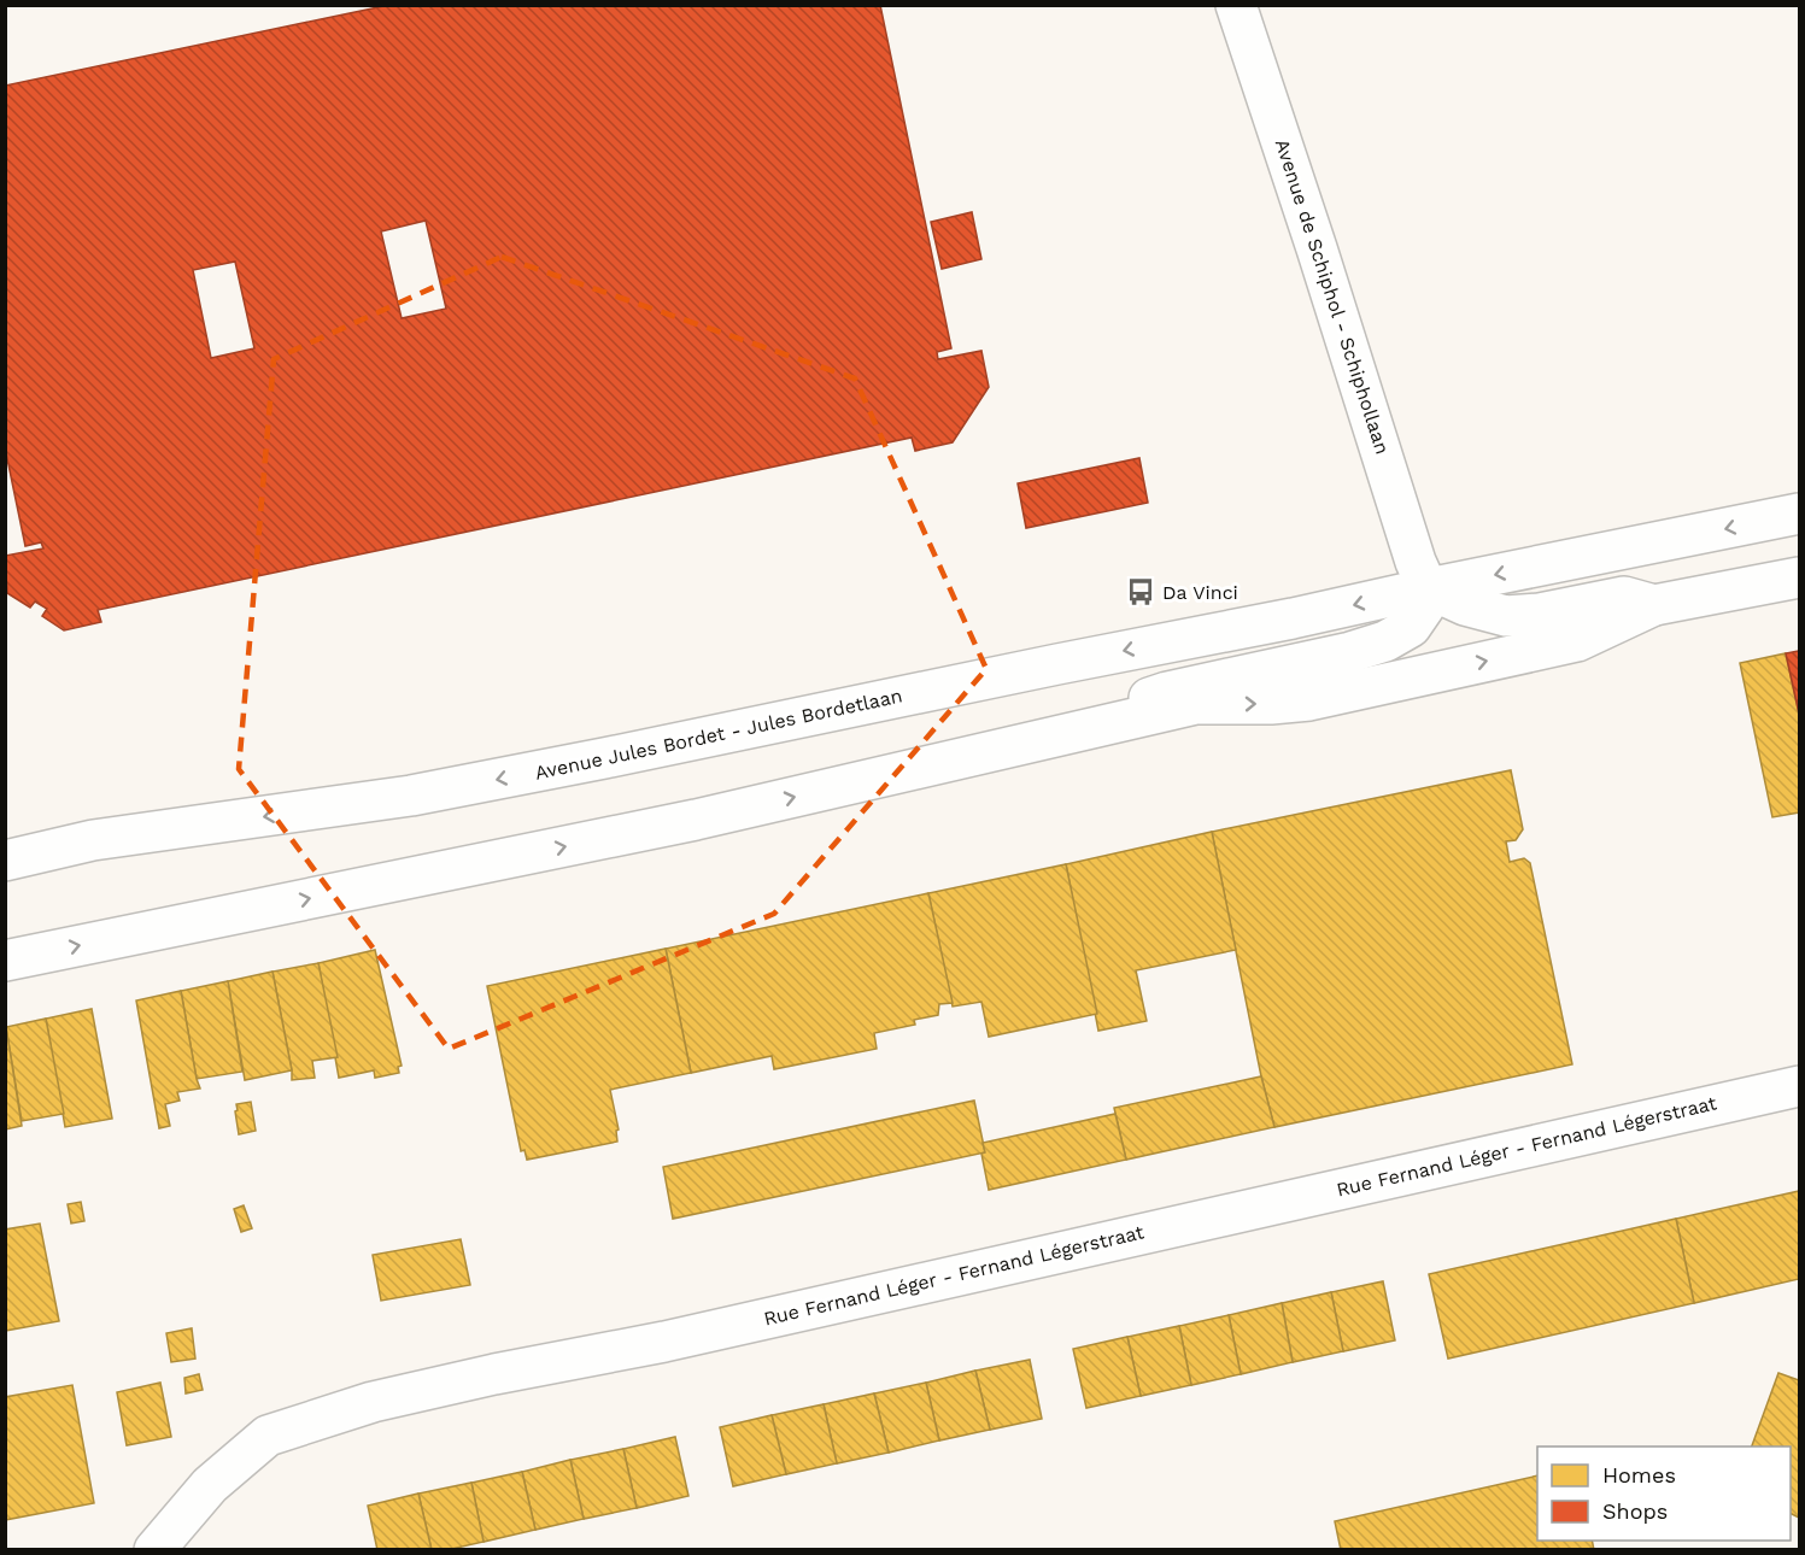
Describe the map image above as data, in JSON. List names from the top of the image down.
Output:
{
  "streets": {
    "main road": ["Avenue de Schiphol - Schiphollaan", "Avenue Jules Bordet - Jules Bordetlaan", "Rue Fernand Léger - Fernand Légerstraat"]
  },
  "crossings": [
    ["Avenue de Schiphol - Schiphollaan", "Avenue Jules Bordet - Jules Bordetlaan"]
  ],
  "places": {
    "bus stop": ["Da Vinci"]
  },
  "legend": ["Homes", "Shops"]
}
